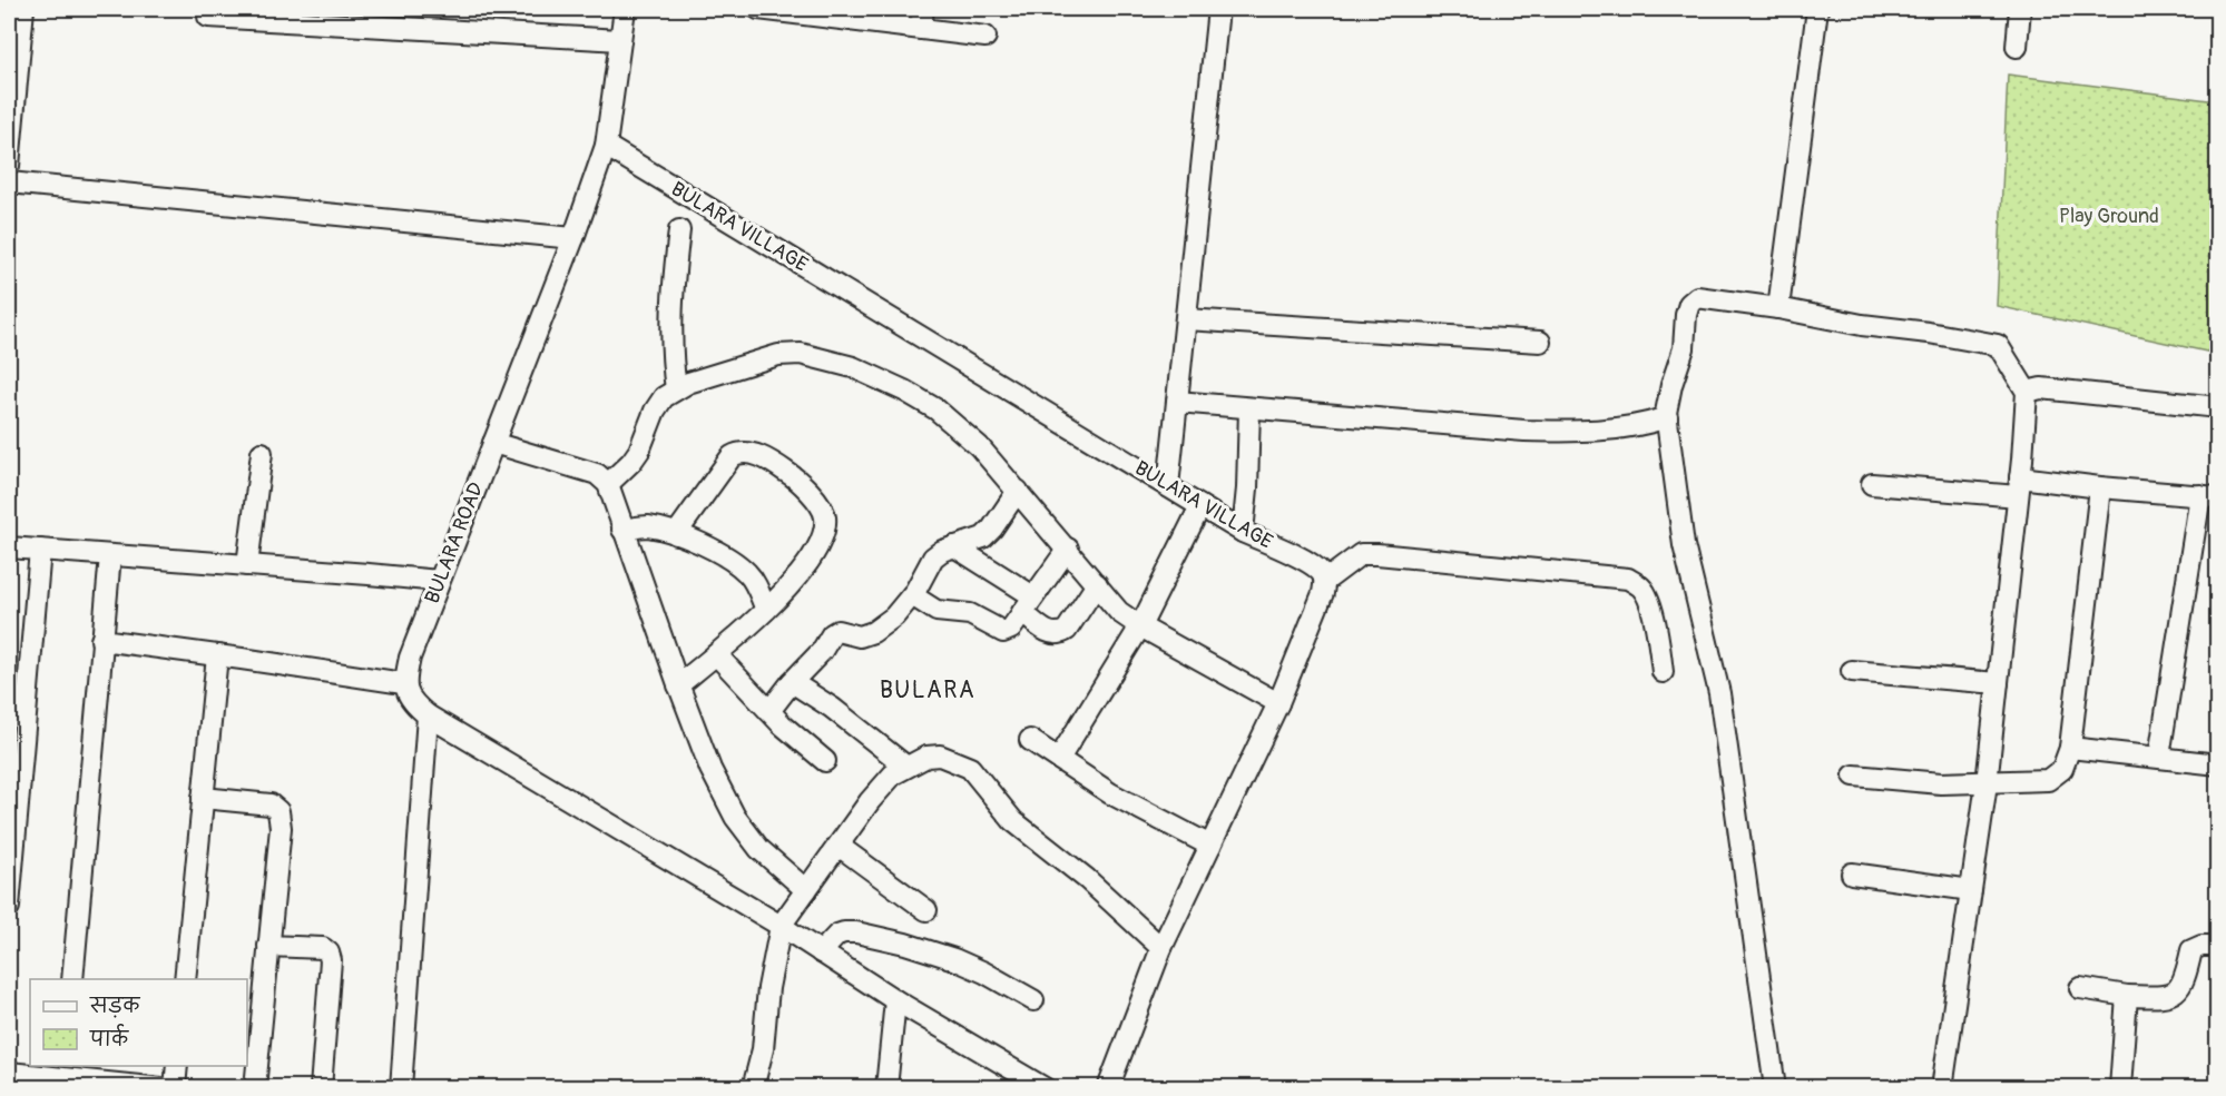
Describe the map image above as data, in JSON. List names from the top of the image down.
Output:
{
  "streets": {
    "street": ["BULARA VILLAGE", "BULARA ROAD"]
  },
  "crossings": [
    ["BULARA VILLAGE", "BULARA ROAD"]
  ],
  "districts": ["BULARA"],
  "parks": ["Play Ground"],
  "legend": ["सड़क", "पार्क"]
}
